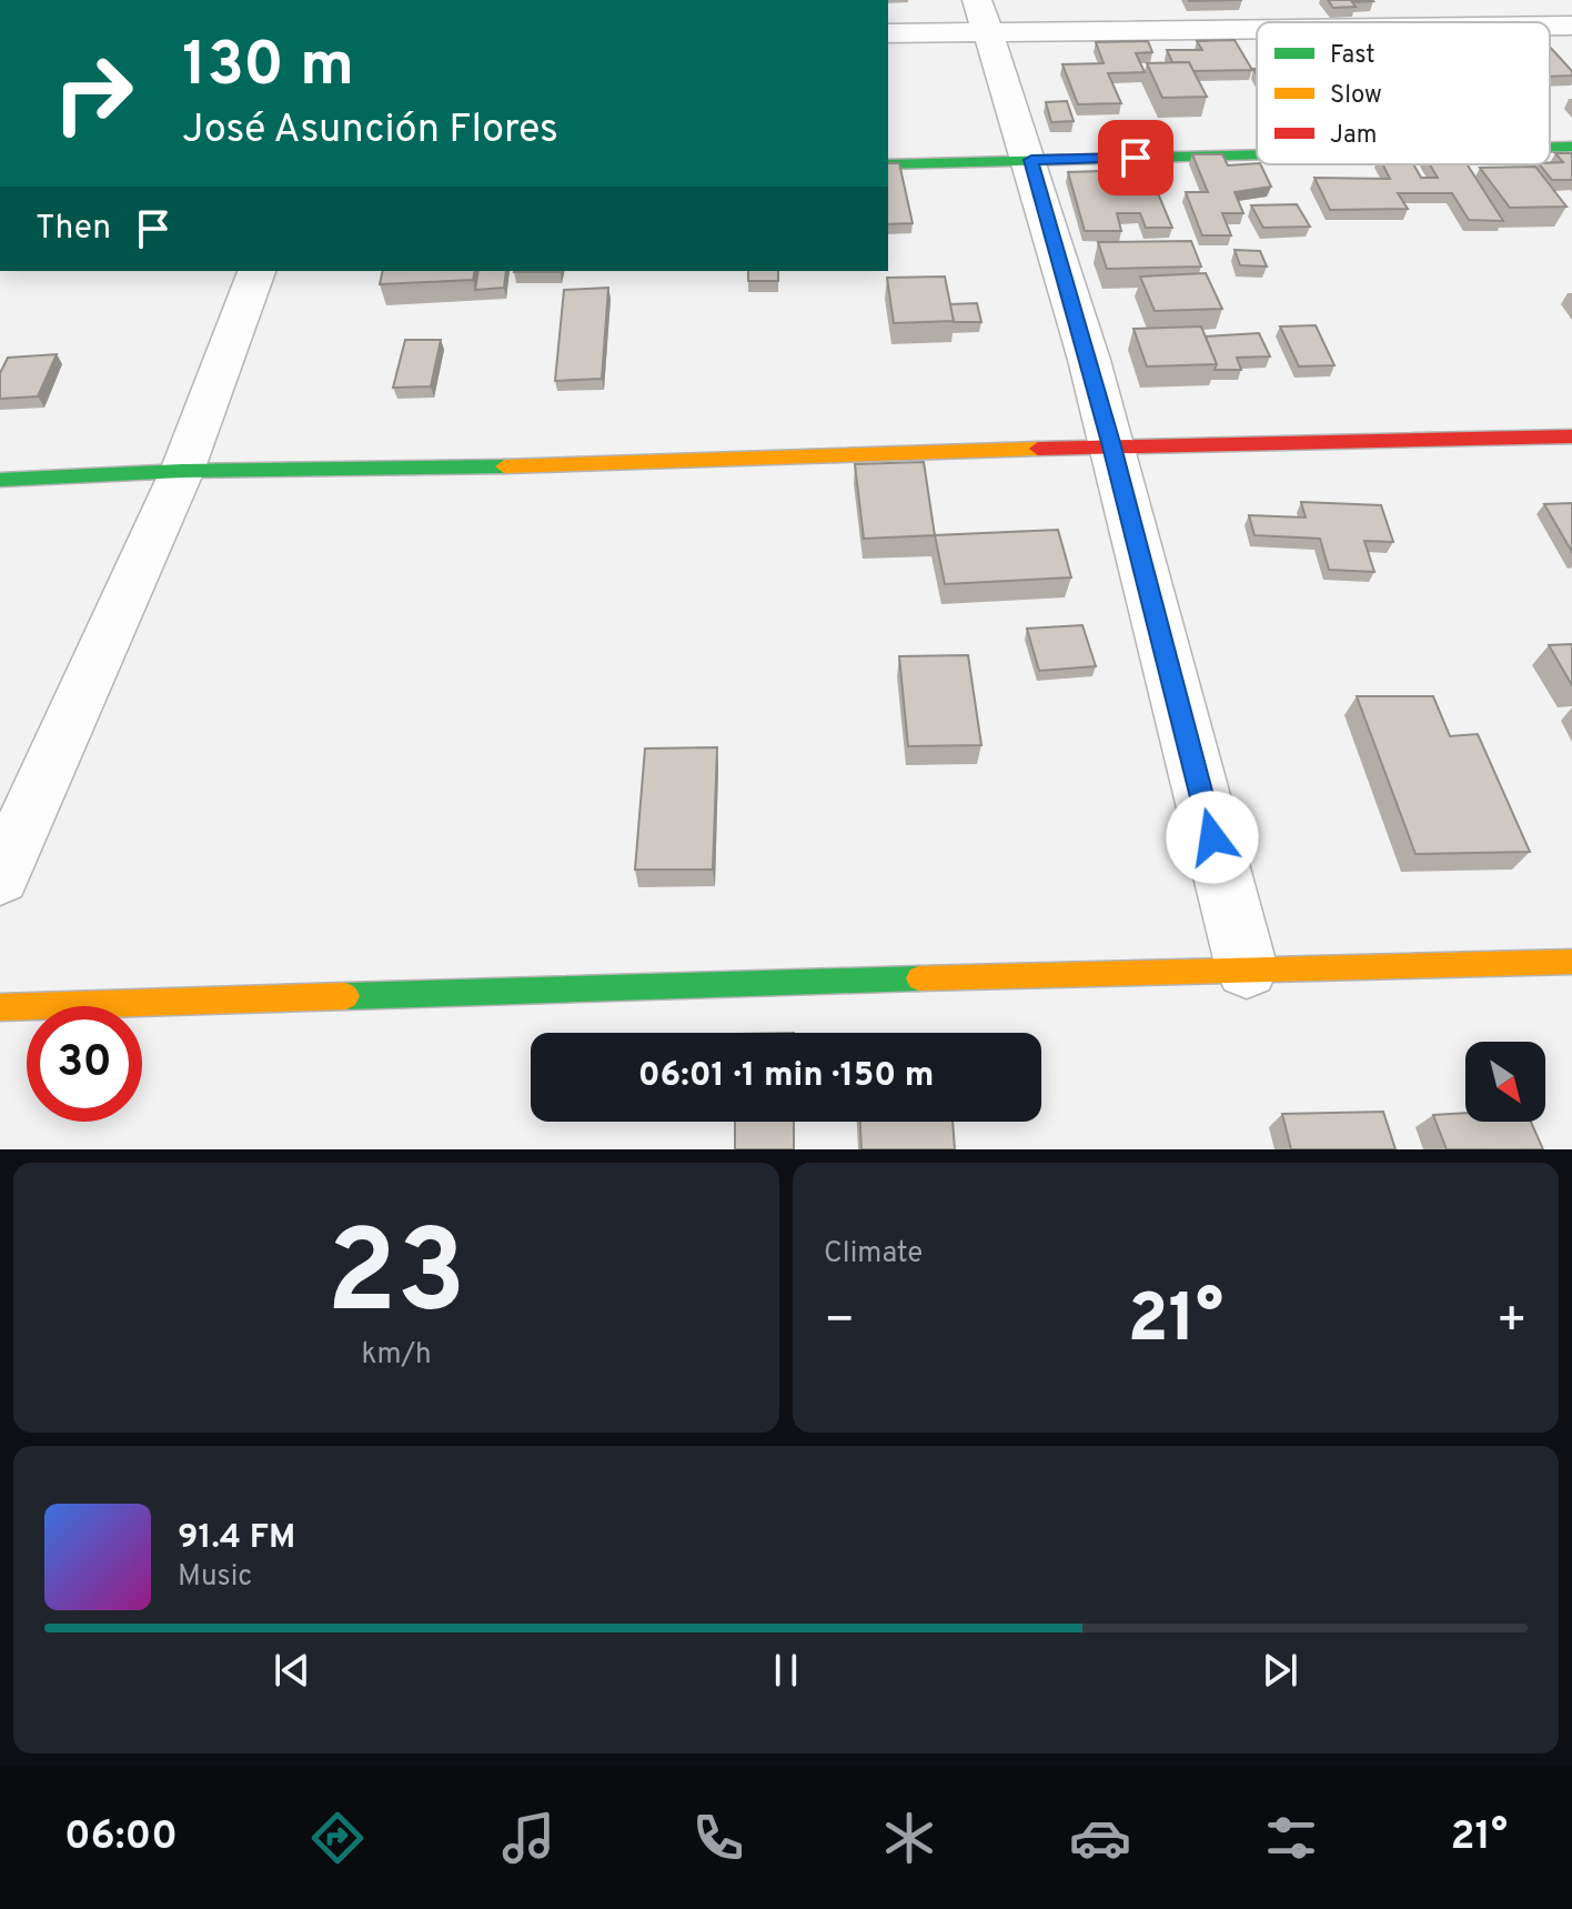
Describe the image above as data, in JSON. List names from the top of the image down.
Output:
{
  "legend": ["Fast", "Slow", "Jam"],
  "north": "bottom right",
  "page": {
    "turn": ["130 m", "José Asunción Flores"],
    "then": "Then",
    "limit": "30",
    "trip": "06:01 · 1 min · 150 m",
    "tile": [
      ["23", "km/h"],
      "Climate"
    ],
    "heat": ["−", "21°", "+"],
    "song": ["91.4 FM", "Music"],
    "tabs": ["06:00", "21°"]
  }
}
